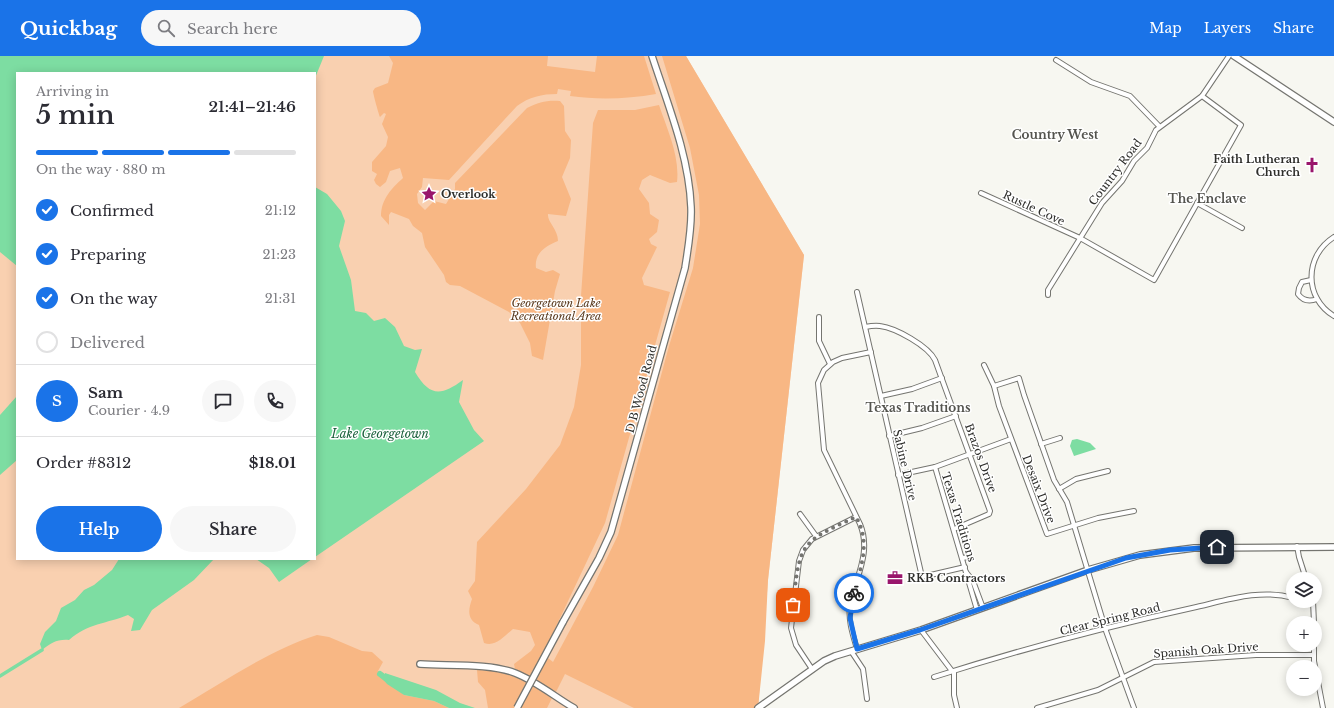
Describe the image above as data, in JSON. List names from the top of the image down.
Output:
{
  "streets": {
    "main road": ["D B Wood Road"],
    "street": [
      "Country Road",
      "Rustle Cove",
      "Brazos Drive",
      "Sabine Drive",
      "Desaix Drive",
      "Texas Traditions",
      "Clear Spring Road",
      "Spanish Oak Drive"
    ]
  },
  "crossings": [
    ["Country Road", "Rustle Cove"],
    ["Brazos Drive", "Sabine Drive"],
    ["Brazos Drive", "Texas Traditions"],
    ["Sabine Drive", "Texas Traditions"]
  ],
  "districts": ["Country West", "The Enclave", "Texas Traditions"],
  "water": ["Lake Georgetown"],
  "parks": ["Georgetown Lake Recreational Area"],
  "places": {
    "church": ["Faith Lutheran Church"],
    "place": ["Overlook"],
    "office": ["RKB Contractors"]
  },
  "page": {
    "header": "Quickbag",
    "search": "Search here",
    "nav": ["Map", "Layers", "Share"],
    "heading": ["5 min", "Arriving in", "21:41–21:46"],
    "panel": [
      "Sam",
      "Courier · 4.9",
      "Order #8312",
      "$18.01"
    ],
    "bar": "On the way · 880 m",
    "list": [
      ["Confirmed", "21:12"],
      ["Preparing", "21:23"],
      ["On the way", "21:31"],
      "Delivered"
    ],
    "round": "S",
    "buttons": ["Help", "Share"],
    "map_buttons": ["+", "−"]
  }
}
